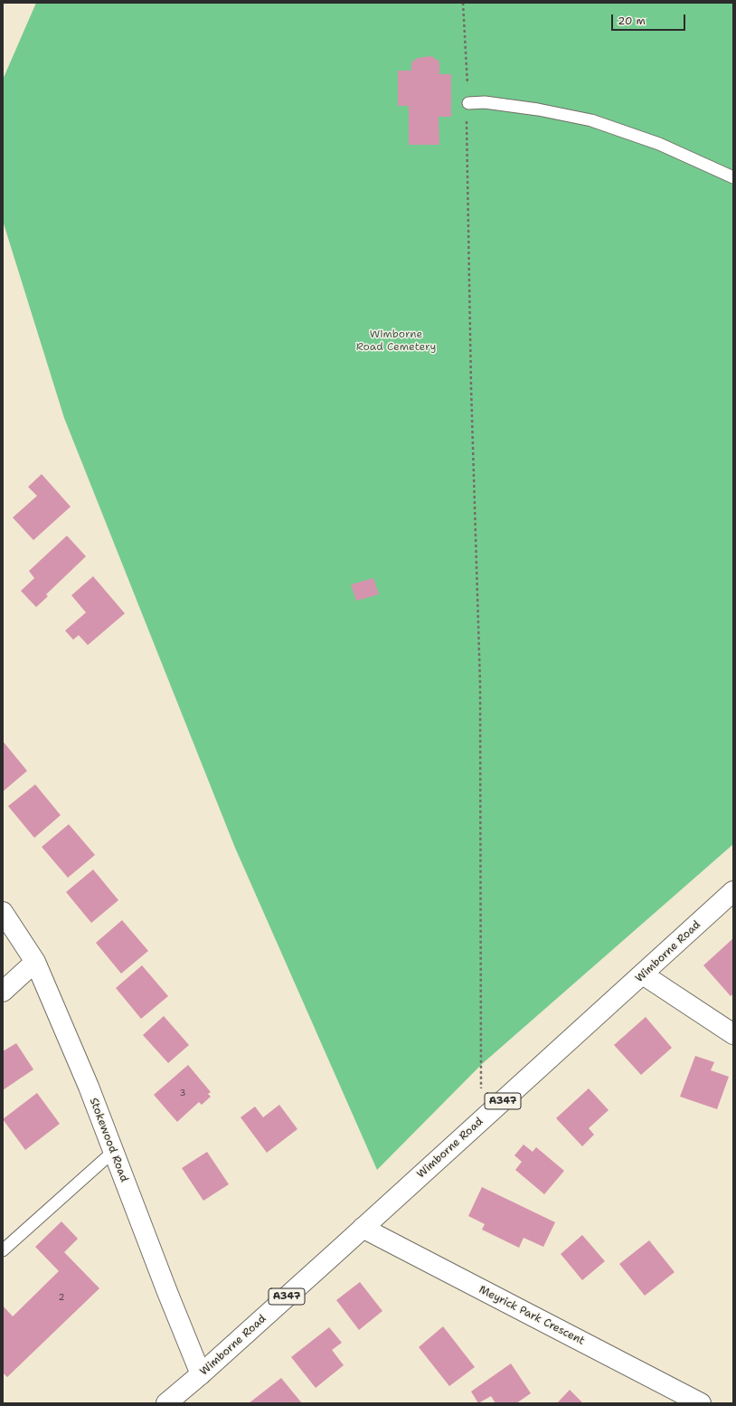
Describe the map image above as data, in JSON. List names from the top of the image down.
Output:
{
  "streets": {
    "street": [
      "Wimborne Road",
      "A347",
      "Stokewood Road",
      "Meyrick Park Crescent"
    ]
  },
  "crossings": [
    ["Wimborne Road", "Stokewood Road"],
    ["Wimborne Road", "Meyrick Park Crescent"]
  ],
  "parks": ["Wimborne Road Cemetery"],
  "house_numbers": ["3", "2"],
  "scale_bar": "20 m"
}
